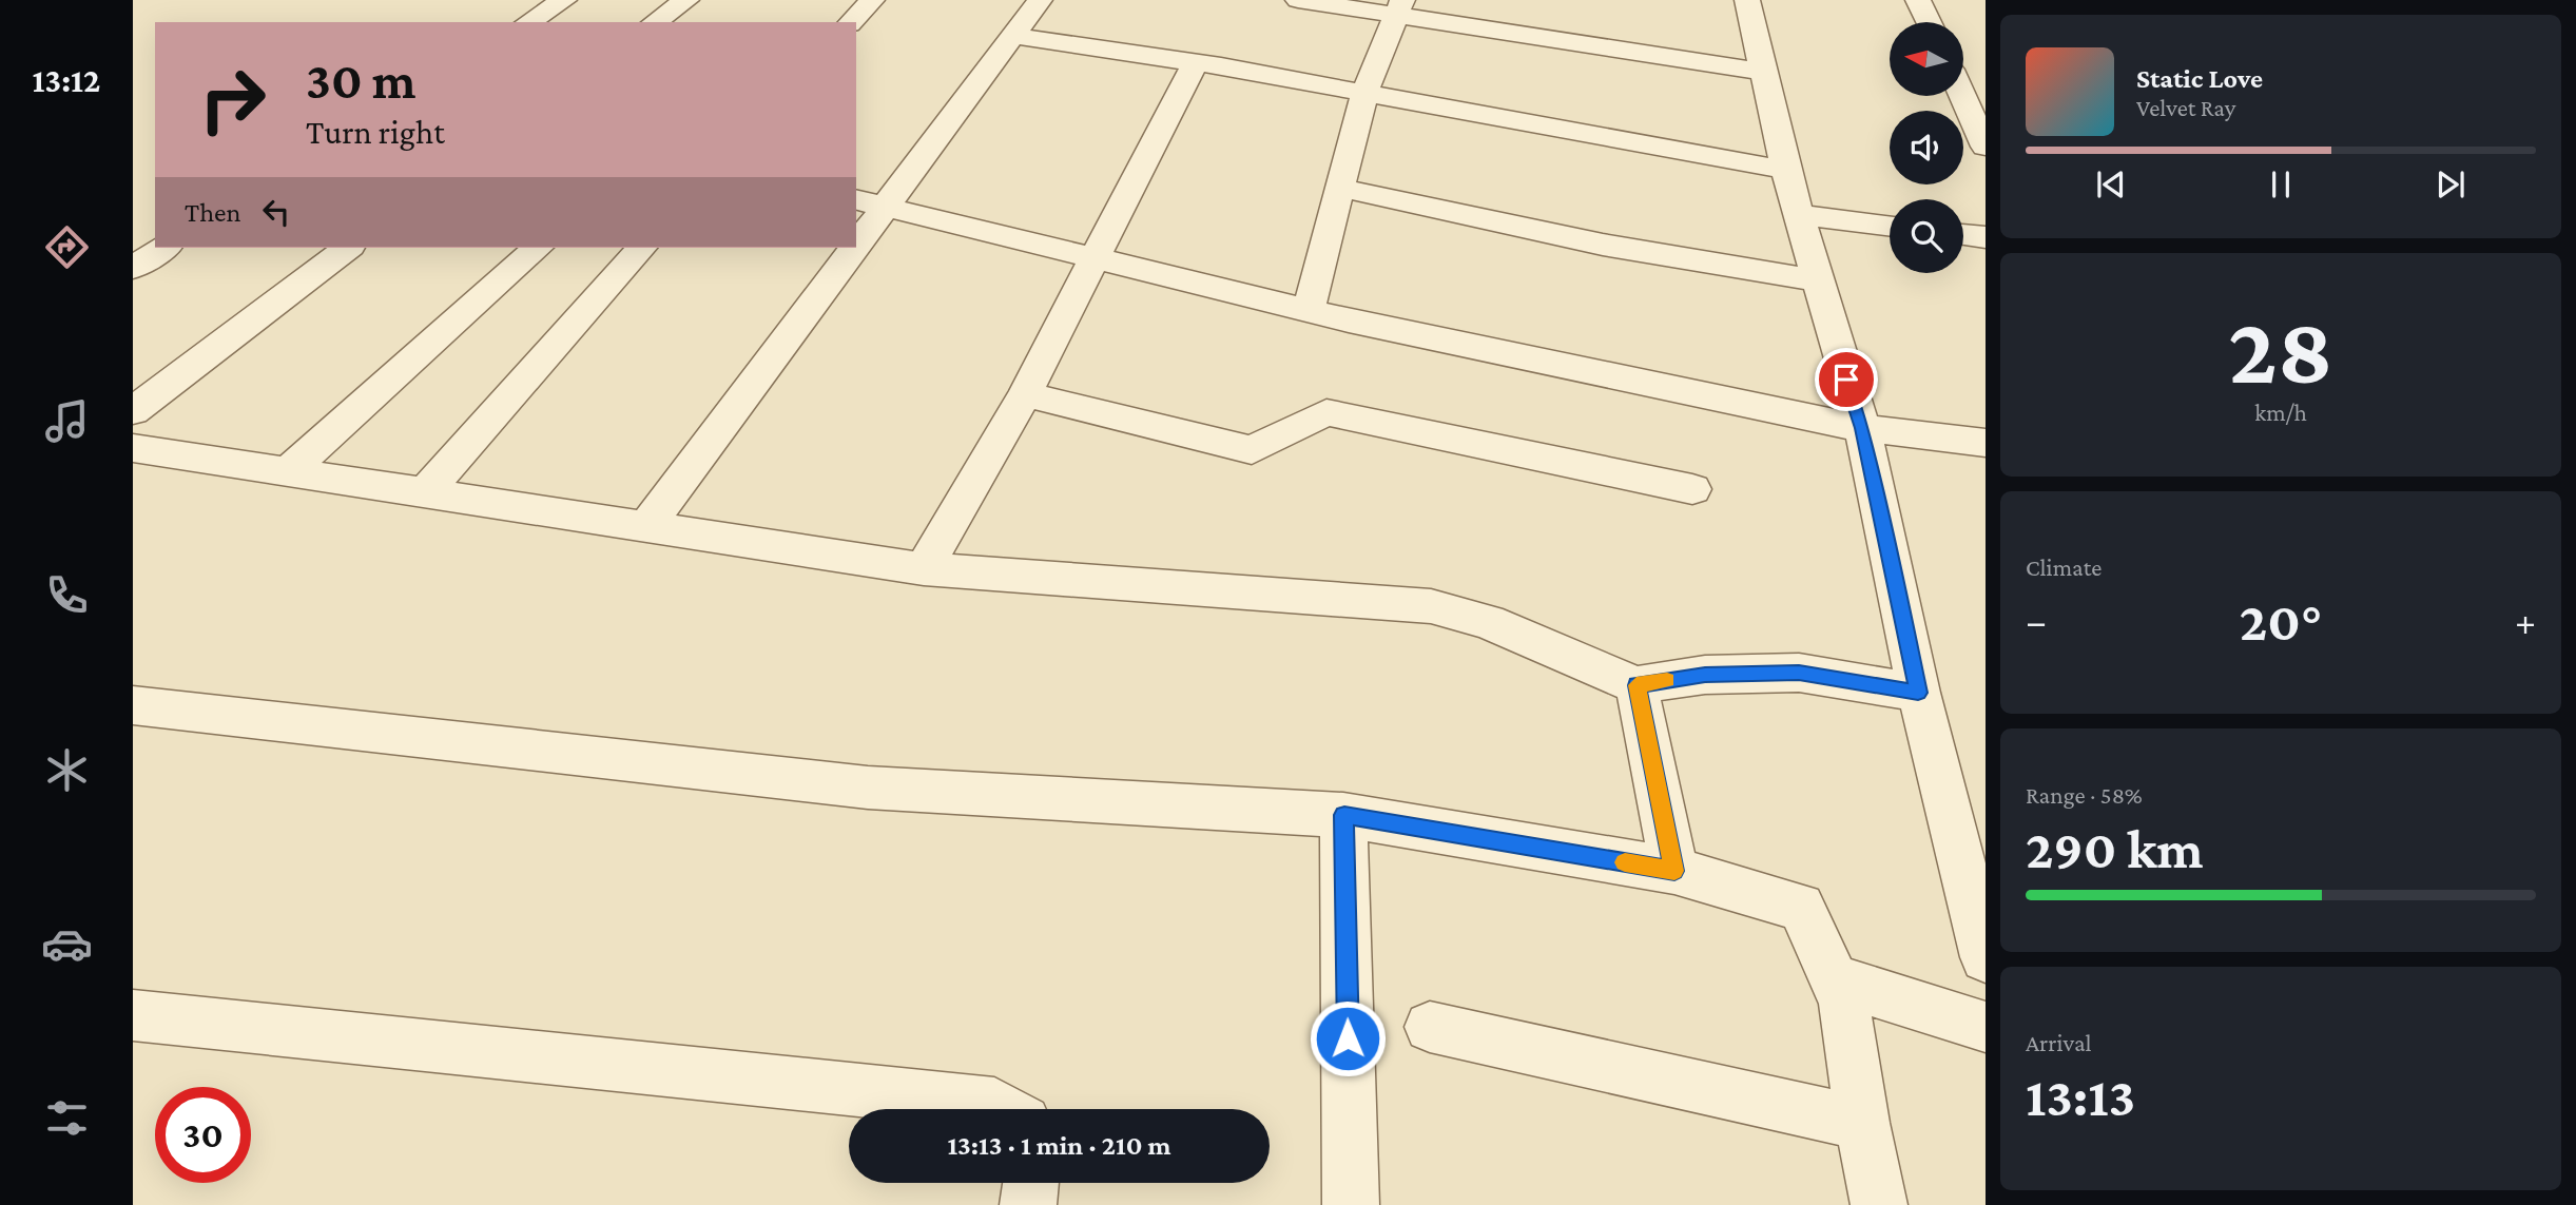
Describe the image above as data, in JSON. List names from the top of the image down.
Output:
{
  "north": "left",
  "page": {
    "tabs": "13:12",
    "turn": ["30 m", "Turn right"],
    "song": ["Static Love", "Velvet Ray"],
    "then": "Then",
    "tile": [
      ["28", "km/h"],
      "Climate",
      ["Range · 58%", "290 km"],
      ["Arrival", "13:13"]
    ],
    "heat": ["−", "20°", "+"],
    "limit": "30",
    "trip": "13:13 · 1 min · 210 m"
  }
}
